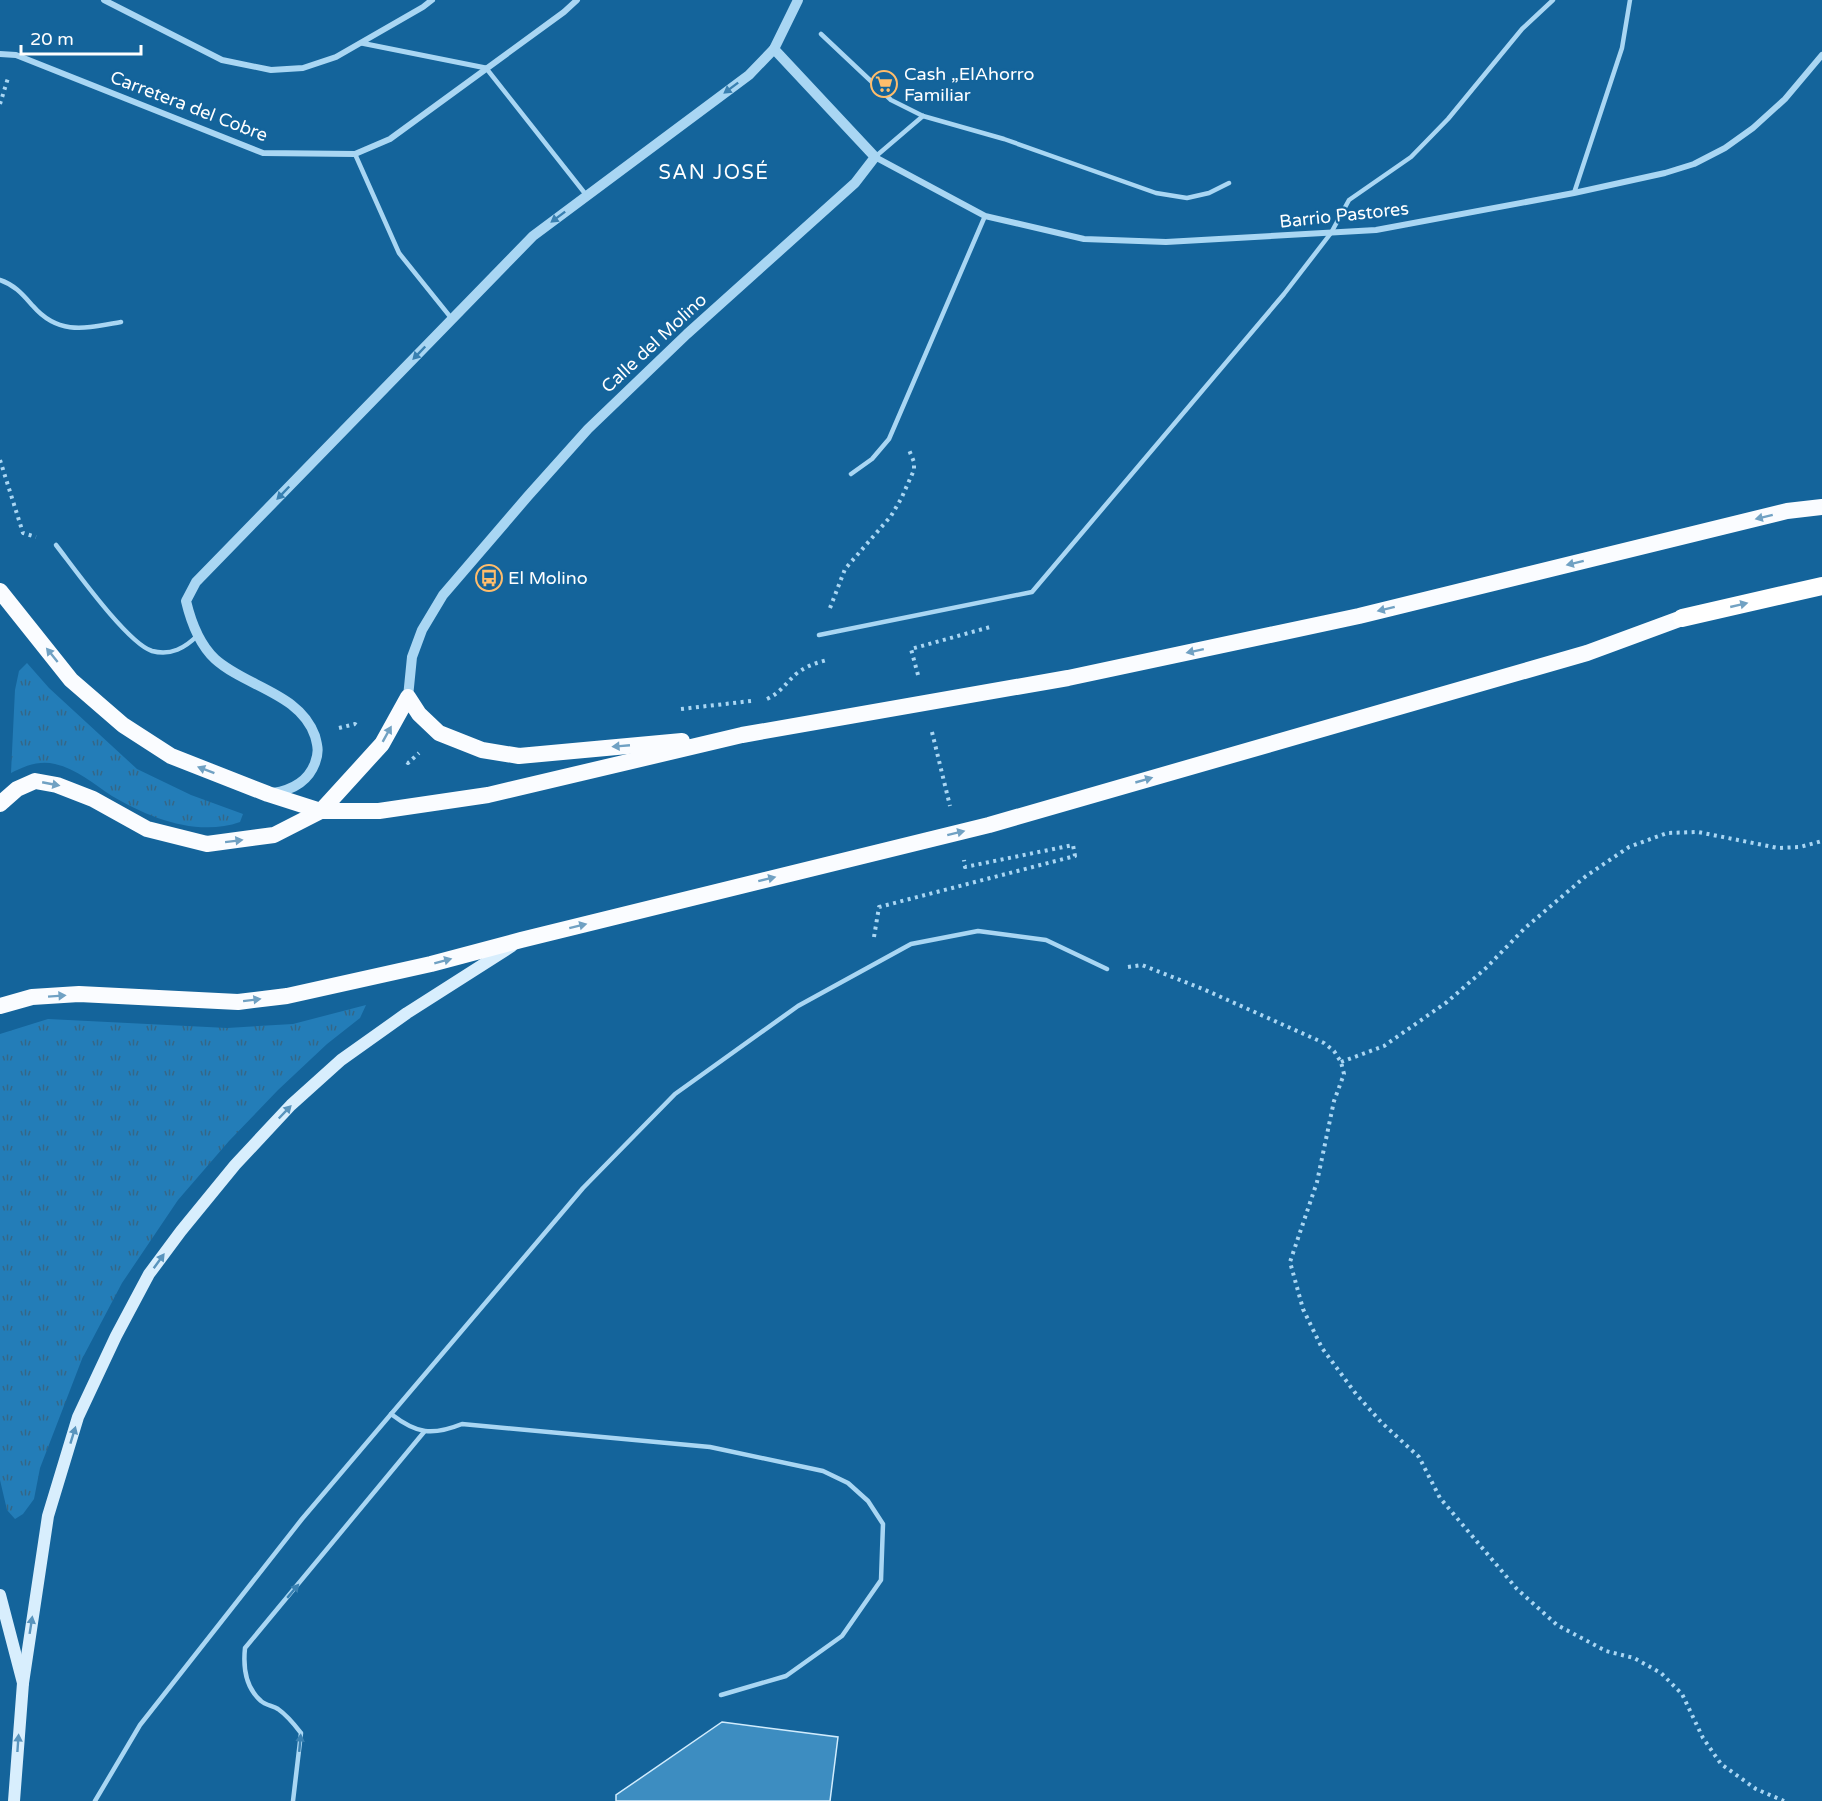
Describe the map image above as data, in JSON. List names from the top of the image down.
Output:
{
  "streets": {
    "street": ["Carretera del Cobre", "Barrio Pastores", "Calle del Molino"]
  },
  "crossings": [
    ["Barrio Pastores", "Calle del Molino"]
  ],
  "districts": ["SAN JOSÉ"],
  "places": {
    "supermarket": ["Cash „ElAhorro Familiar"],
    "bus stop": ["El Molino"]
  },
  "scale_bar": "20 m"
}
